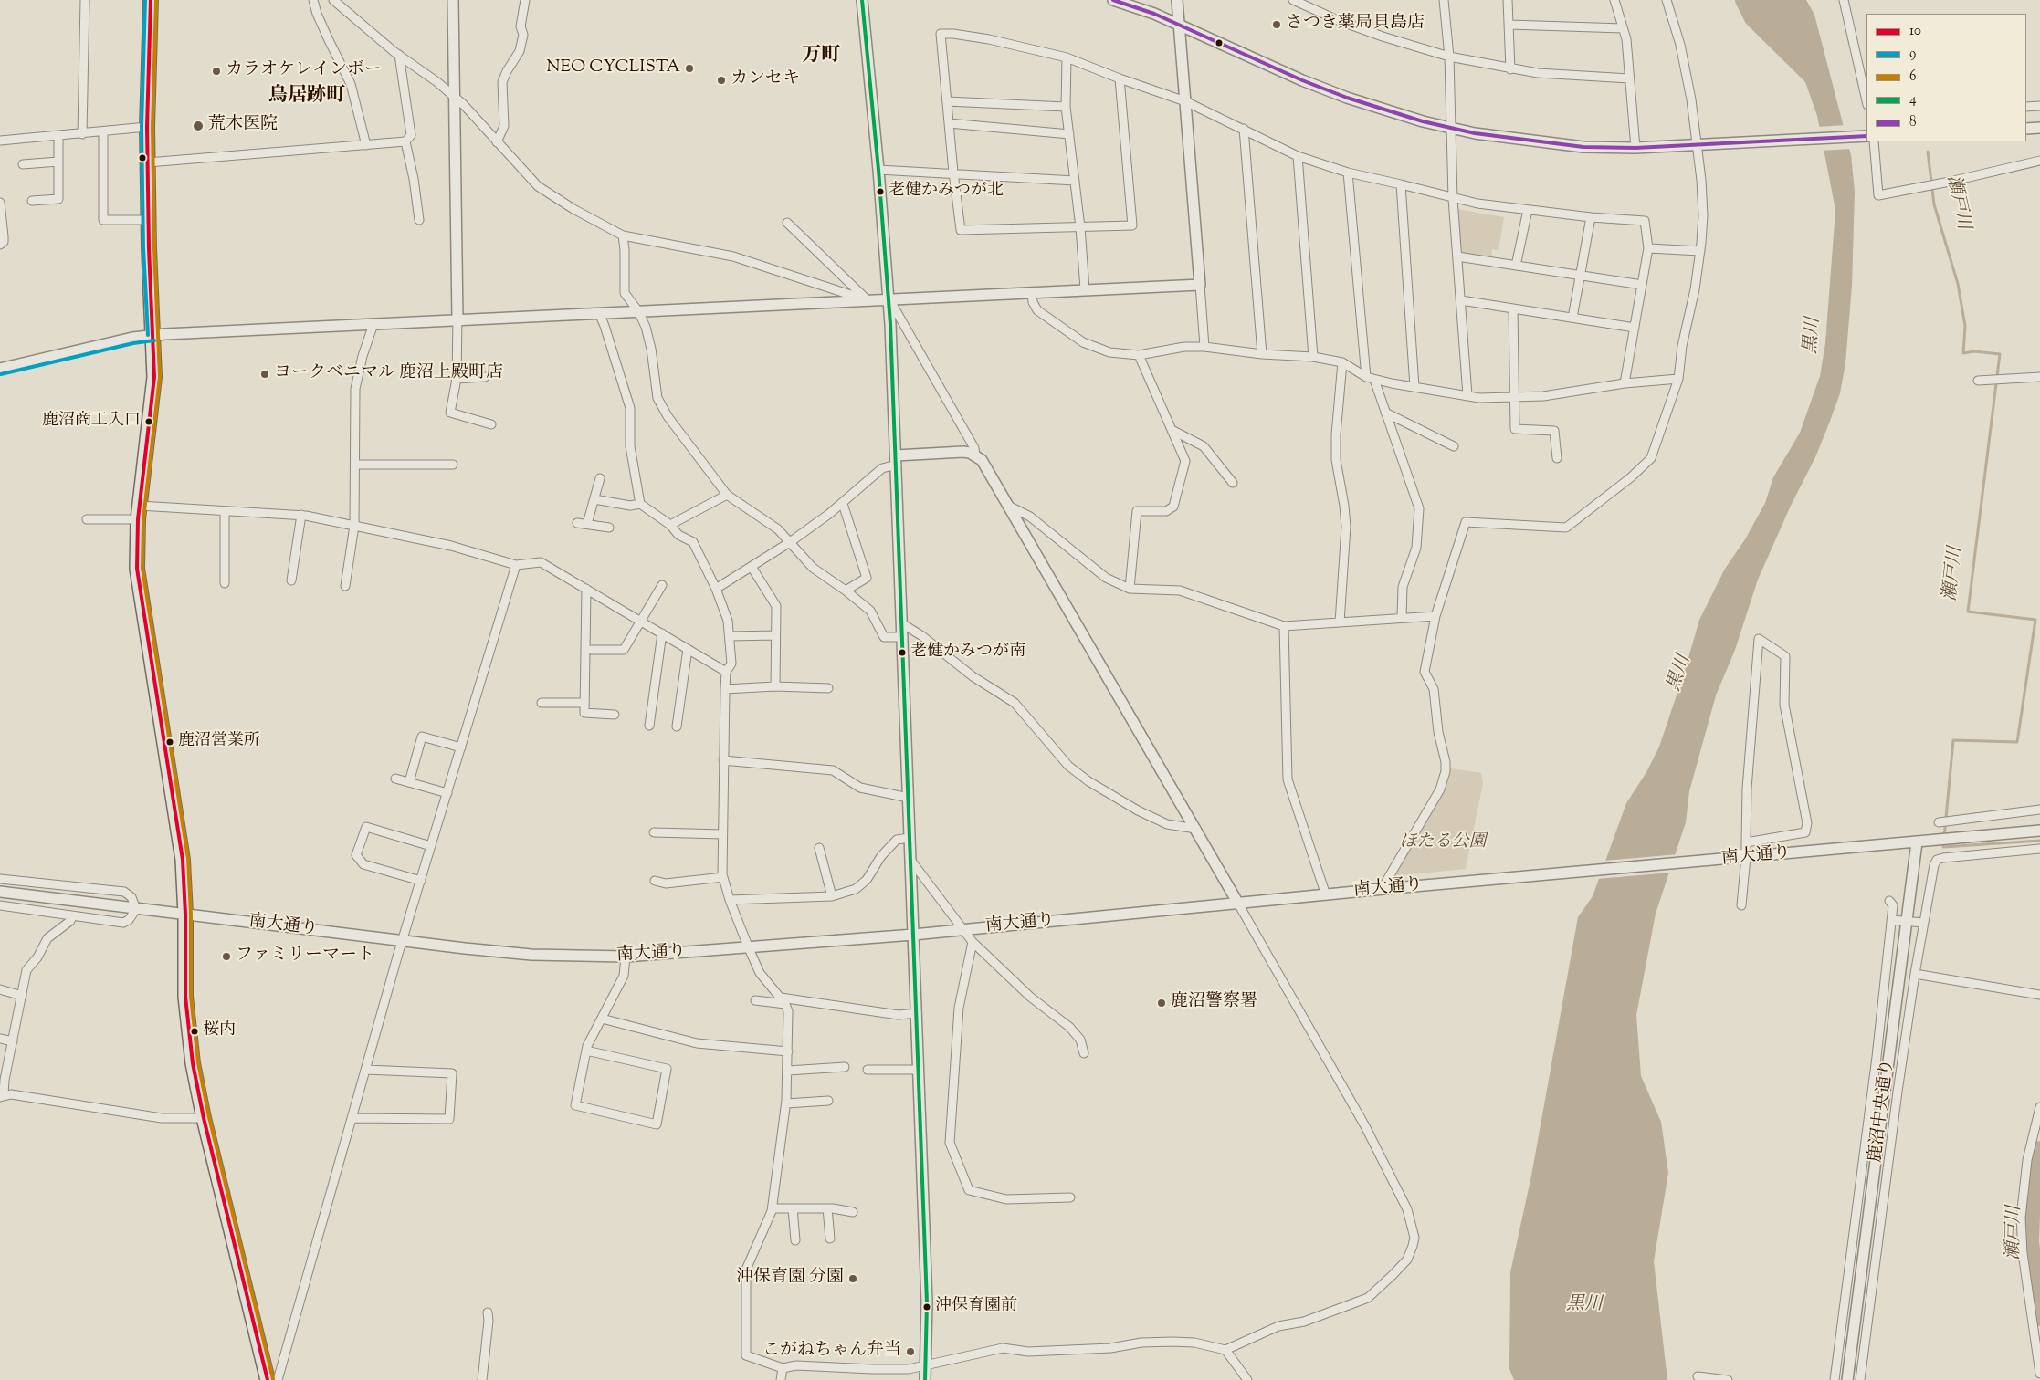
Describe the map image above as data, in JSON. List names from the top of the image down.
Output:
{
  "streets": {
    "street": ["南大通り", "鹿沼中央通り"]
  },
  "crossings": [
    ["南大通り", "鹿沼中央通り"]
  ],
  "districts": ["万町", "鳥居跡町"],
  "water": ["瀬戸川", "黒川"],
  "parks": ["ほたる公園"],
  "places": [
    "さつき薬局貝島店",
    "NEO CYCLISTA",
    "カラオケレインボー",
    "カンセキ",
    "荒木医院",
    "老健かみつが北",
    "ヨークベニマル 鹿沼上殿町店",
    "鹿沼商工入口",
    "老健かみつが南",
    "鹿沼営業所",
    "ファミリーマート",
    "鹿沼警察署",
    "桜内",
    "沖保育園 分園",
    "沖保育園前",
    "こがねちゃん弁当"
  ],
  "lines": [
    "transit line 10",
    "transit line 9",
    "transit line 6",
    "transit line 4",
    "transit line 8"
  ],
  "legend": [
    "10",
    "9",
    "6",
    "4",
    "8"
  ]
}
